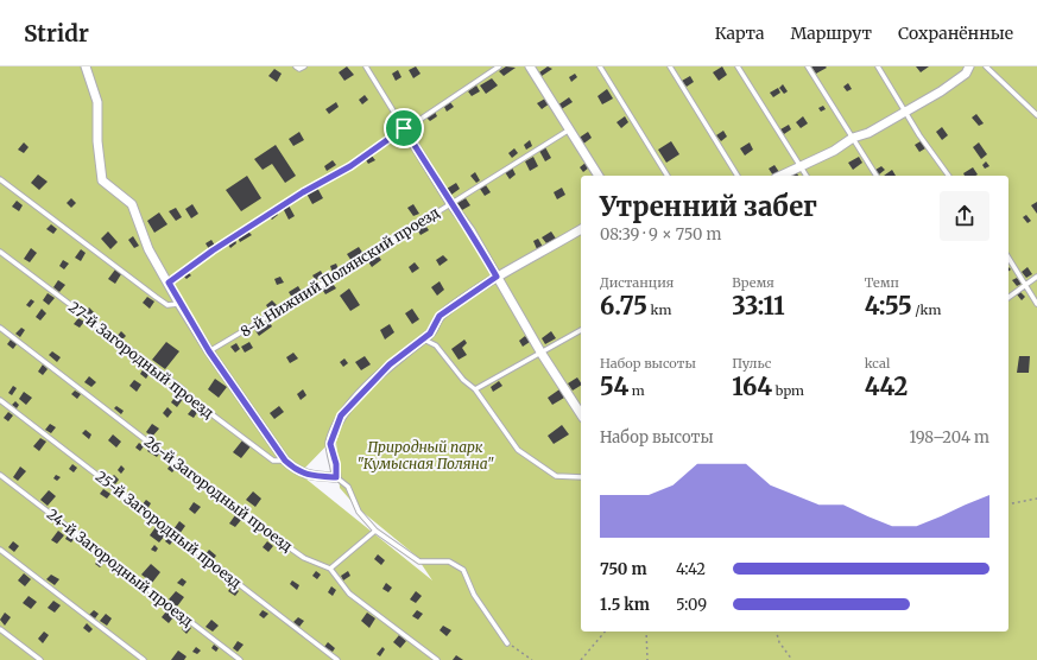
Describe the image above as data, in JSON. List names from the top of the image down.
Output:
{
  "streets": {
    "lane": [
      "8-й Нижний Полянский проезд",
      "27-й Загородный проезд",
      "26-й Загородный проезд",
      "25-й Загородный проезд",
      "24-й Загородный проезд"
    ]
  },
  "parks": ["Природный парк \"Кумысная Поляна\""],
  "page": {
    "header": "Stridr",
    "nav": ["Карта", "Маршрут", "Сохранённые"],
    "heading": ["Утренний забег", "08:39 · 9 × 750 m"],
    "stats": [
      ["Дистанция", "6.75 km"],
      ["Время", "33:11"],
      ["Темп", "4:55 /km"],
      ["Набор высоты", "54 m"],
      ["Пульс", "164 bpm"],
      ["kcal", "442"]
    ],
    "chart": ["Набор высоты", "198–204 m"],
    "list": [
      {
        "name": "750 m",
        "note": "4:42"
      },
      {
        "name": "1.5 km",
        "note": "5:09"
      }
    ]
  }
}
